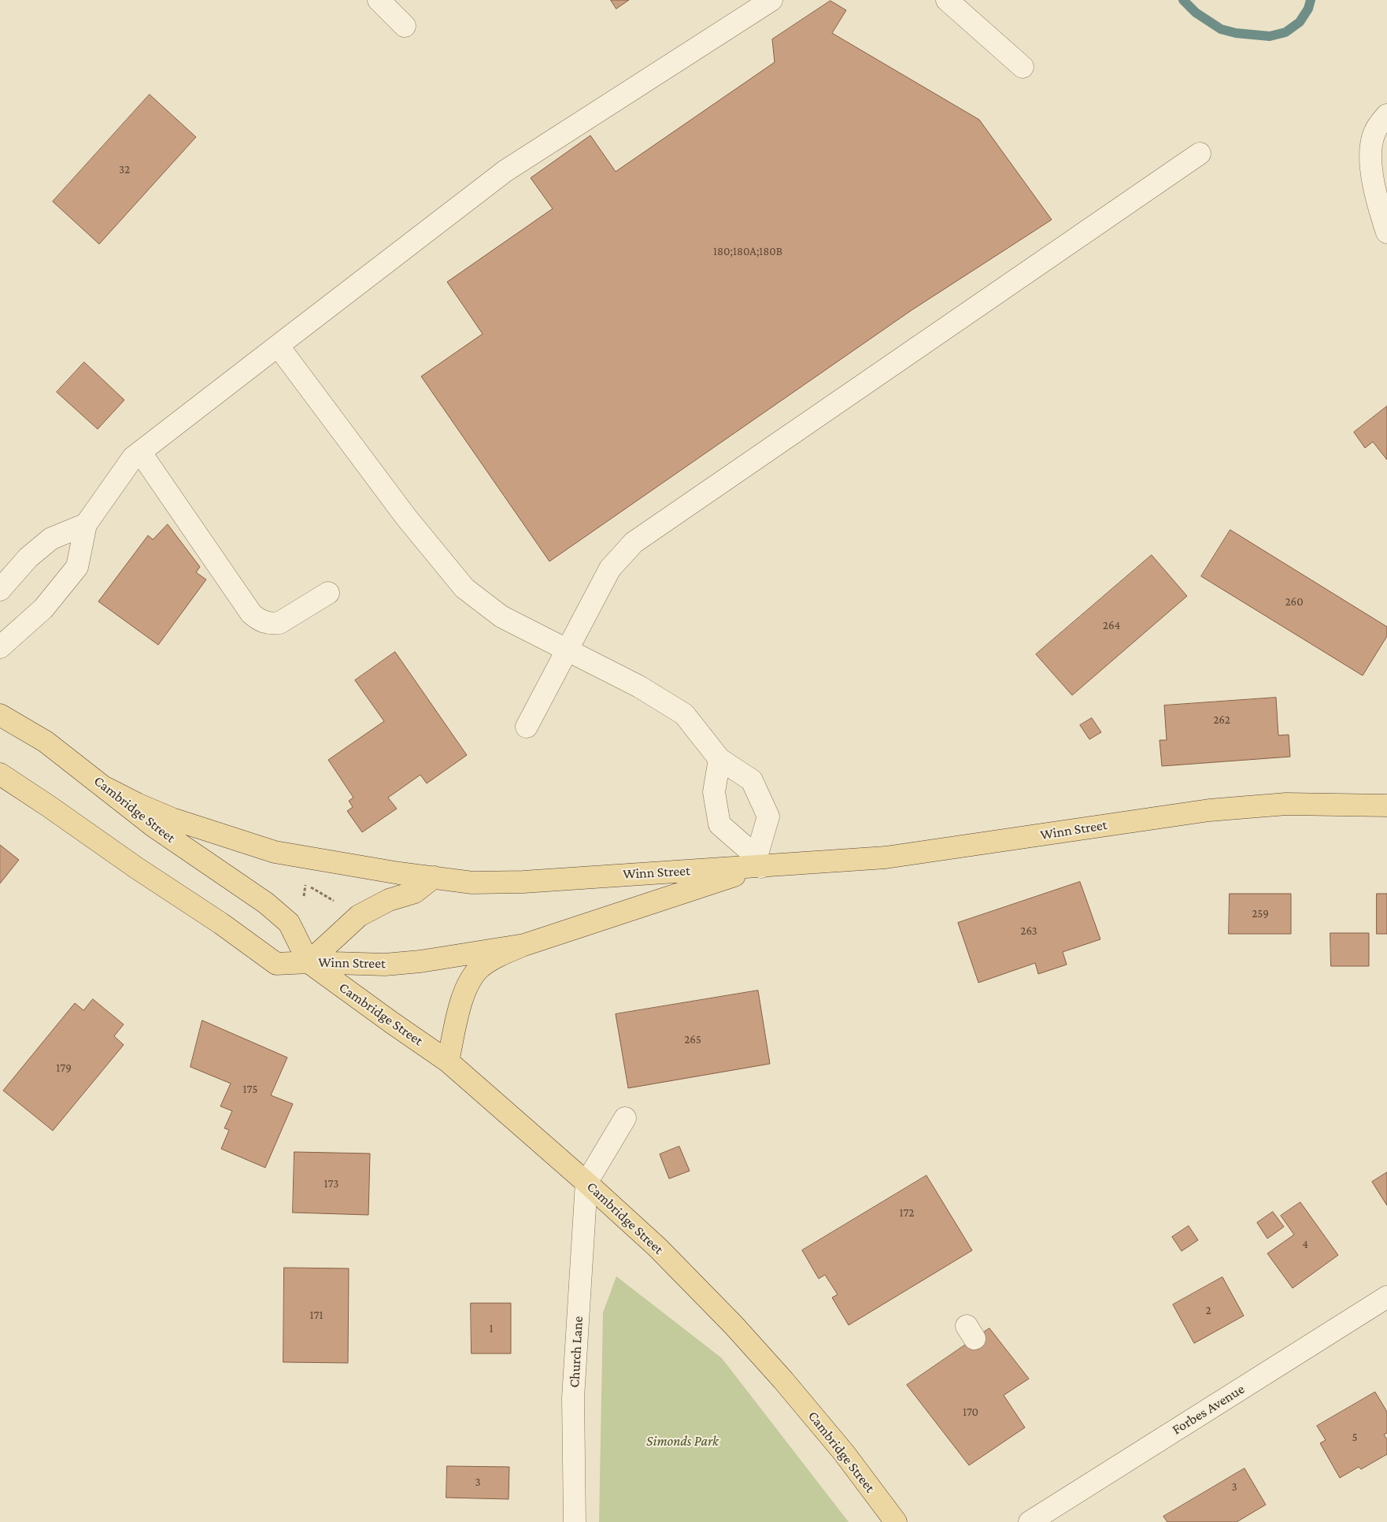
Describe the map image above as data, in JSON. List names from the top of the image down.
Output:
{
  "streets": {
    "main road": ["Cambridge Street", "Winn Street"],
    "street": ["Church Lane", "Forbes Avenue"]
  },
  "crossings": [
    ["Cambridge Street", "Winn Street"],
    ["Cambridge Street", "Church Lane"]
  ],
  "parks": ["Simonds Park"],
  "house_numbers": [
    "32",
    "180;180A;180B",
    "260",
    "264",
    "262",
    "259",
    "263",
    "265",
    "179",
    "175",
    "173",
    "172",
    "4",
    "2",
    "171",
    "1",
    "170",
    "5",
    "3",
    "3"
  ]
}
